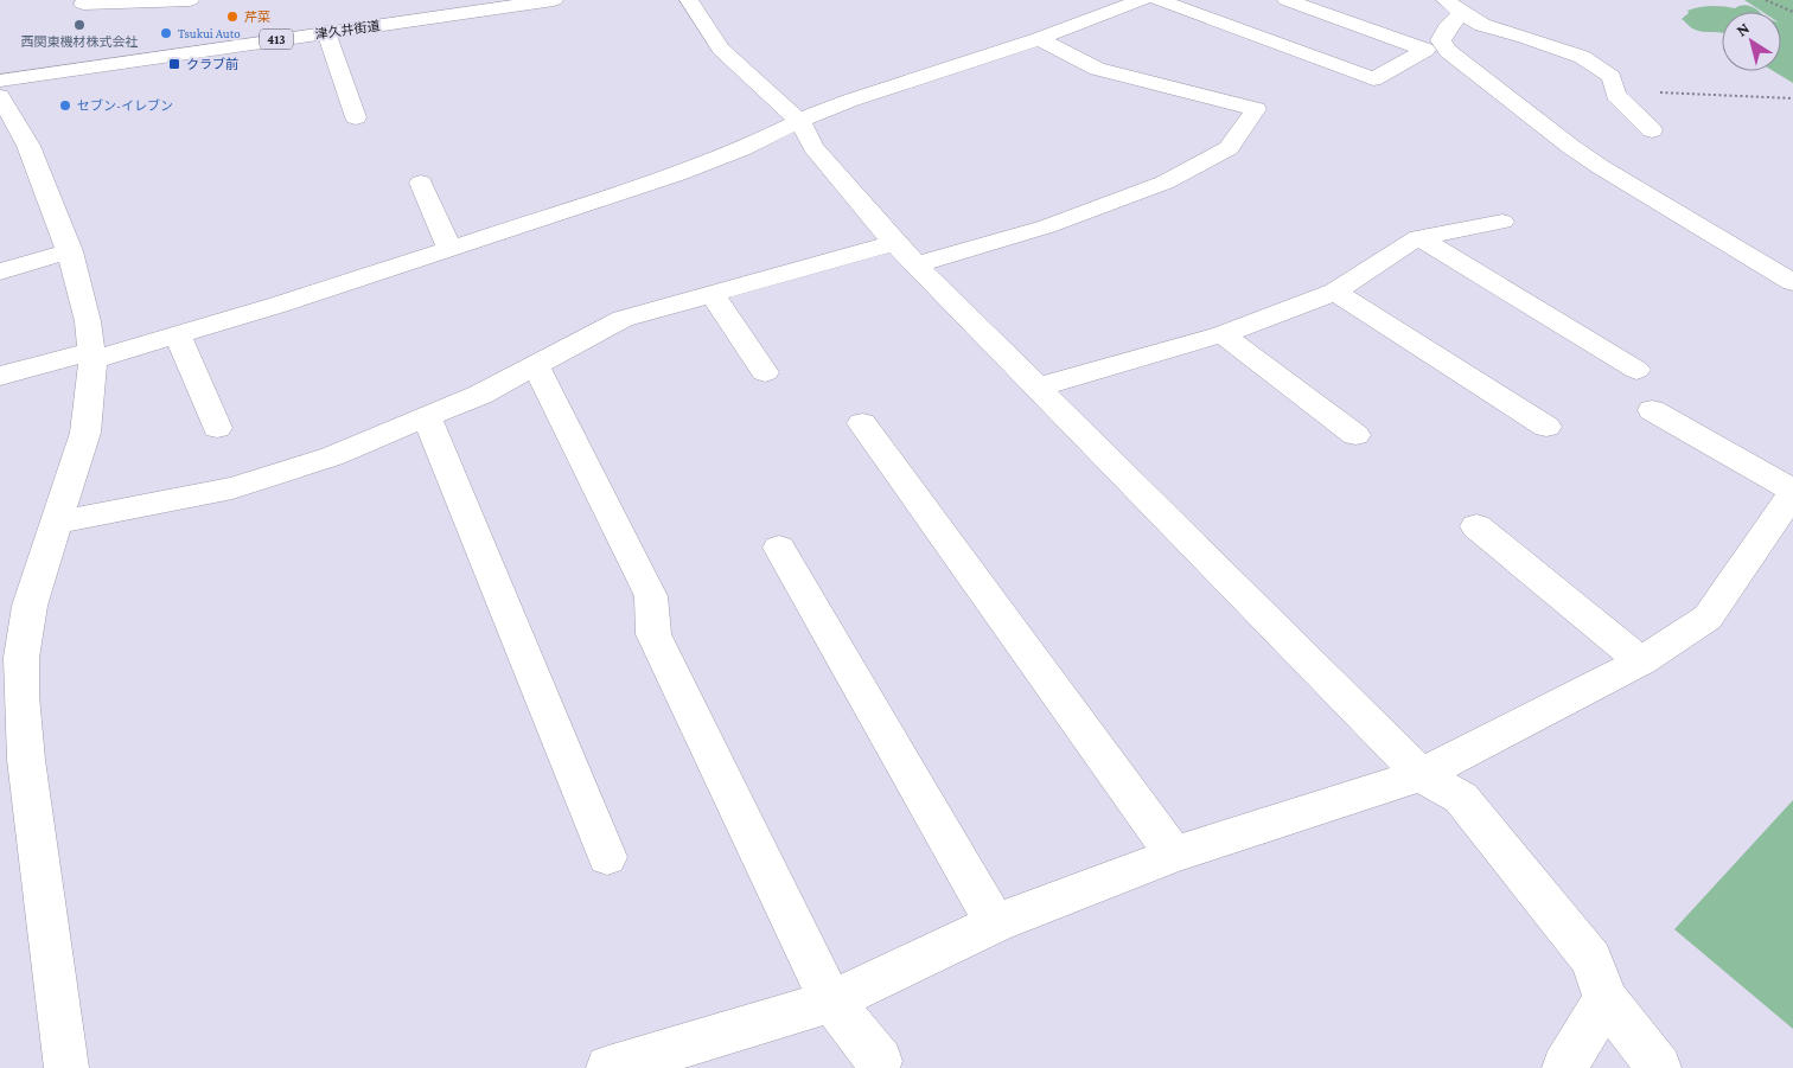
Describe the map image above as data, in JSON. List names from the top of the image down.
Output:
{
  "streets": {
    "main road": ["津久井街道", "413"]
  },
  "places": {
    "other": [
      "芹菜",
      "西関東機材株式会社",
      "Tsukui Auto",
      "セブン-イレブン"
    ],
    "transit": ["クラブ前"]
  },
  "north": "top left"
}
